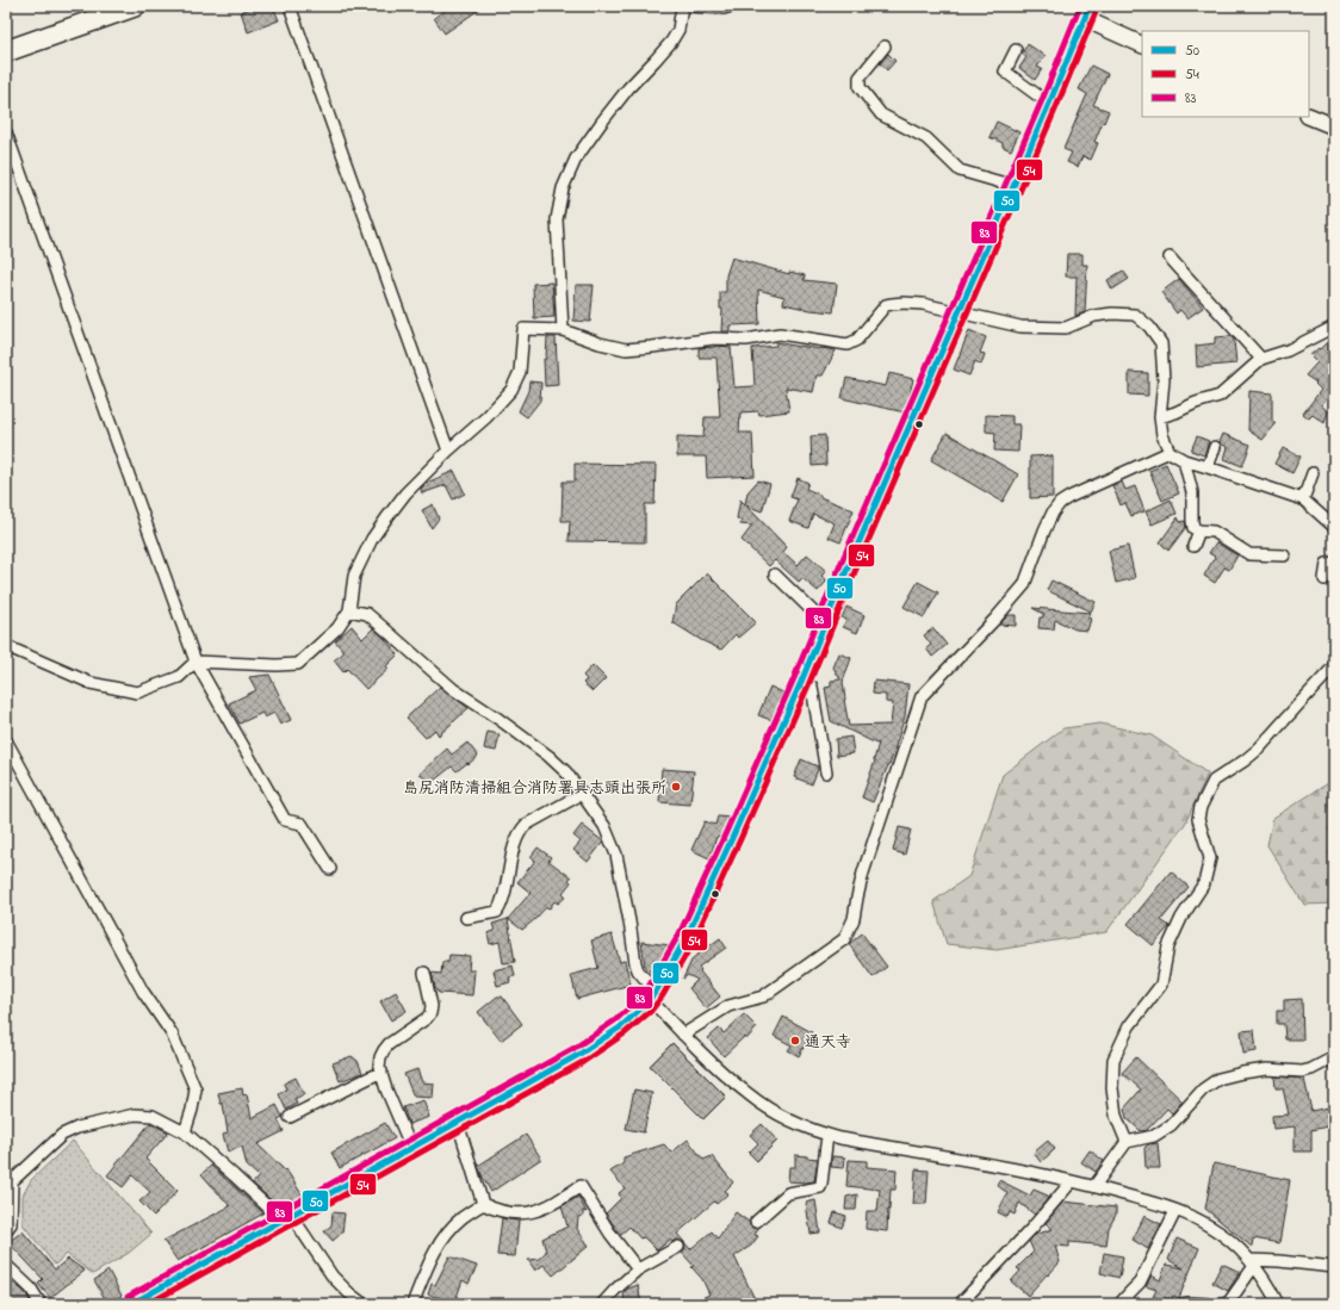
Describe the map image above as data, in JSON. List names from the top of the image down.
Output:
{
  "places": ["島尻消防清掃組合消防署具志頭出張所", "通天寺"],
  "lines": ["transit line 50", "transit line 83", "transit line 54"],
  "legend": ["50", "54", "83"]
}
